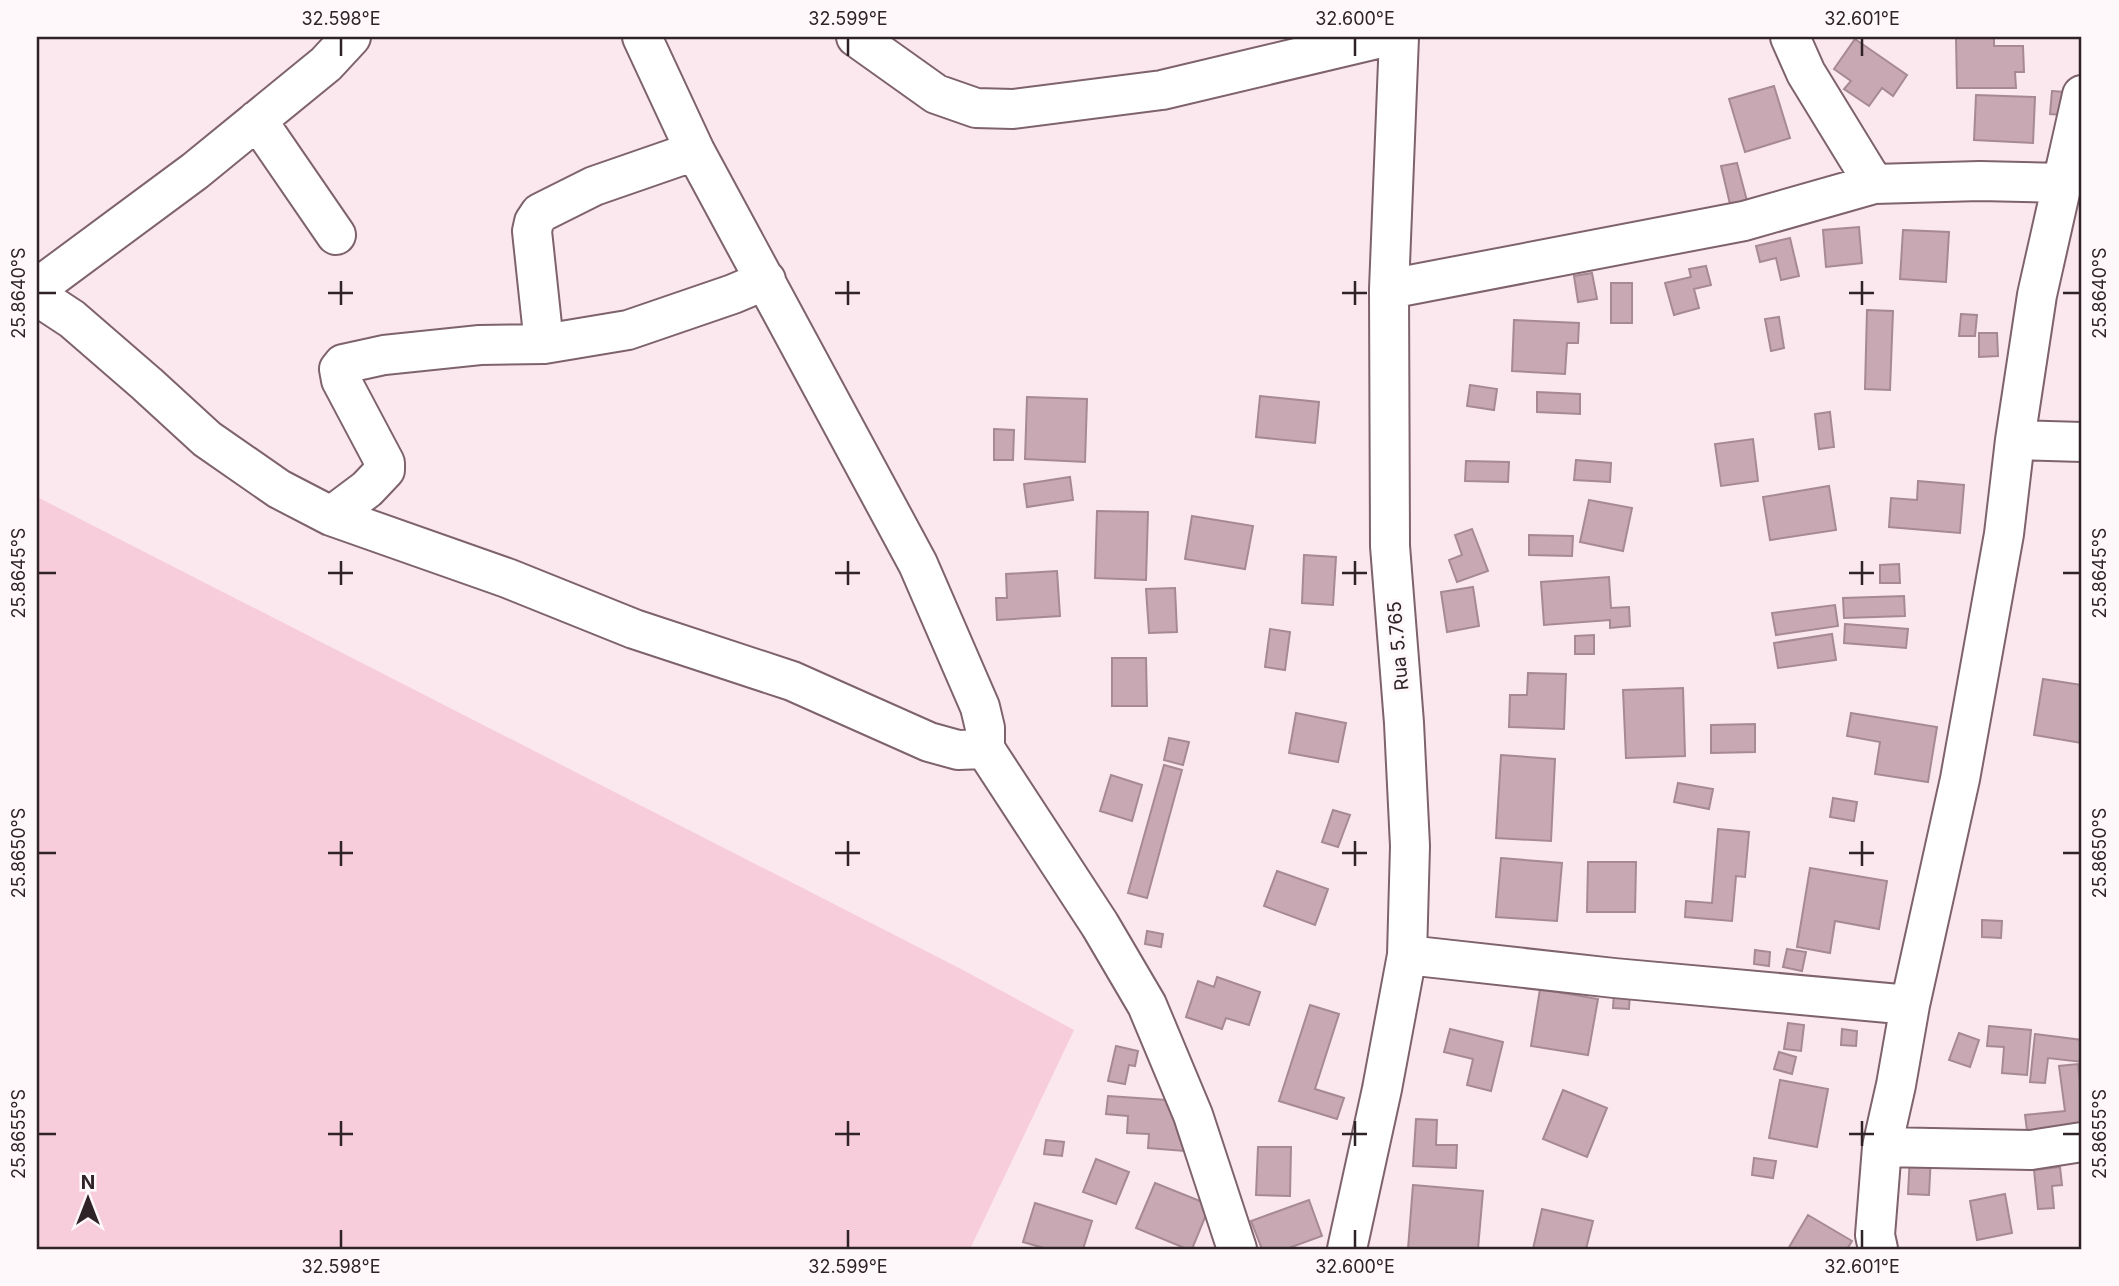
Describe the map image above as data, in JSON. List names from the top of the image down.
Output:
{
  "streets": {
    "street": ["Rua 5.765"]
  },
  "north": "top",
  "coordinates": [
    "32.598°E",
    "32.599°E",
    "32.600°E",
    "32.601°E",
    "25.8640°S",
    "25.8645°S",
    "25.8650°S",
    "25.8655°S"
  ]
}
